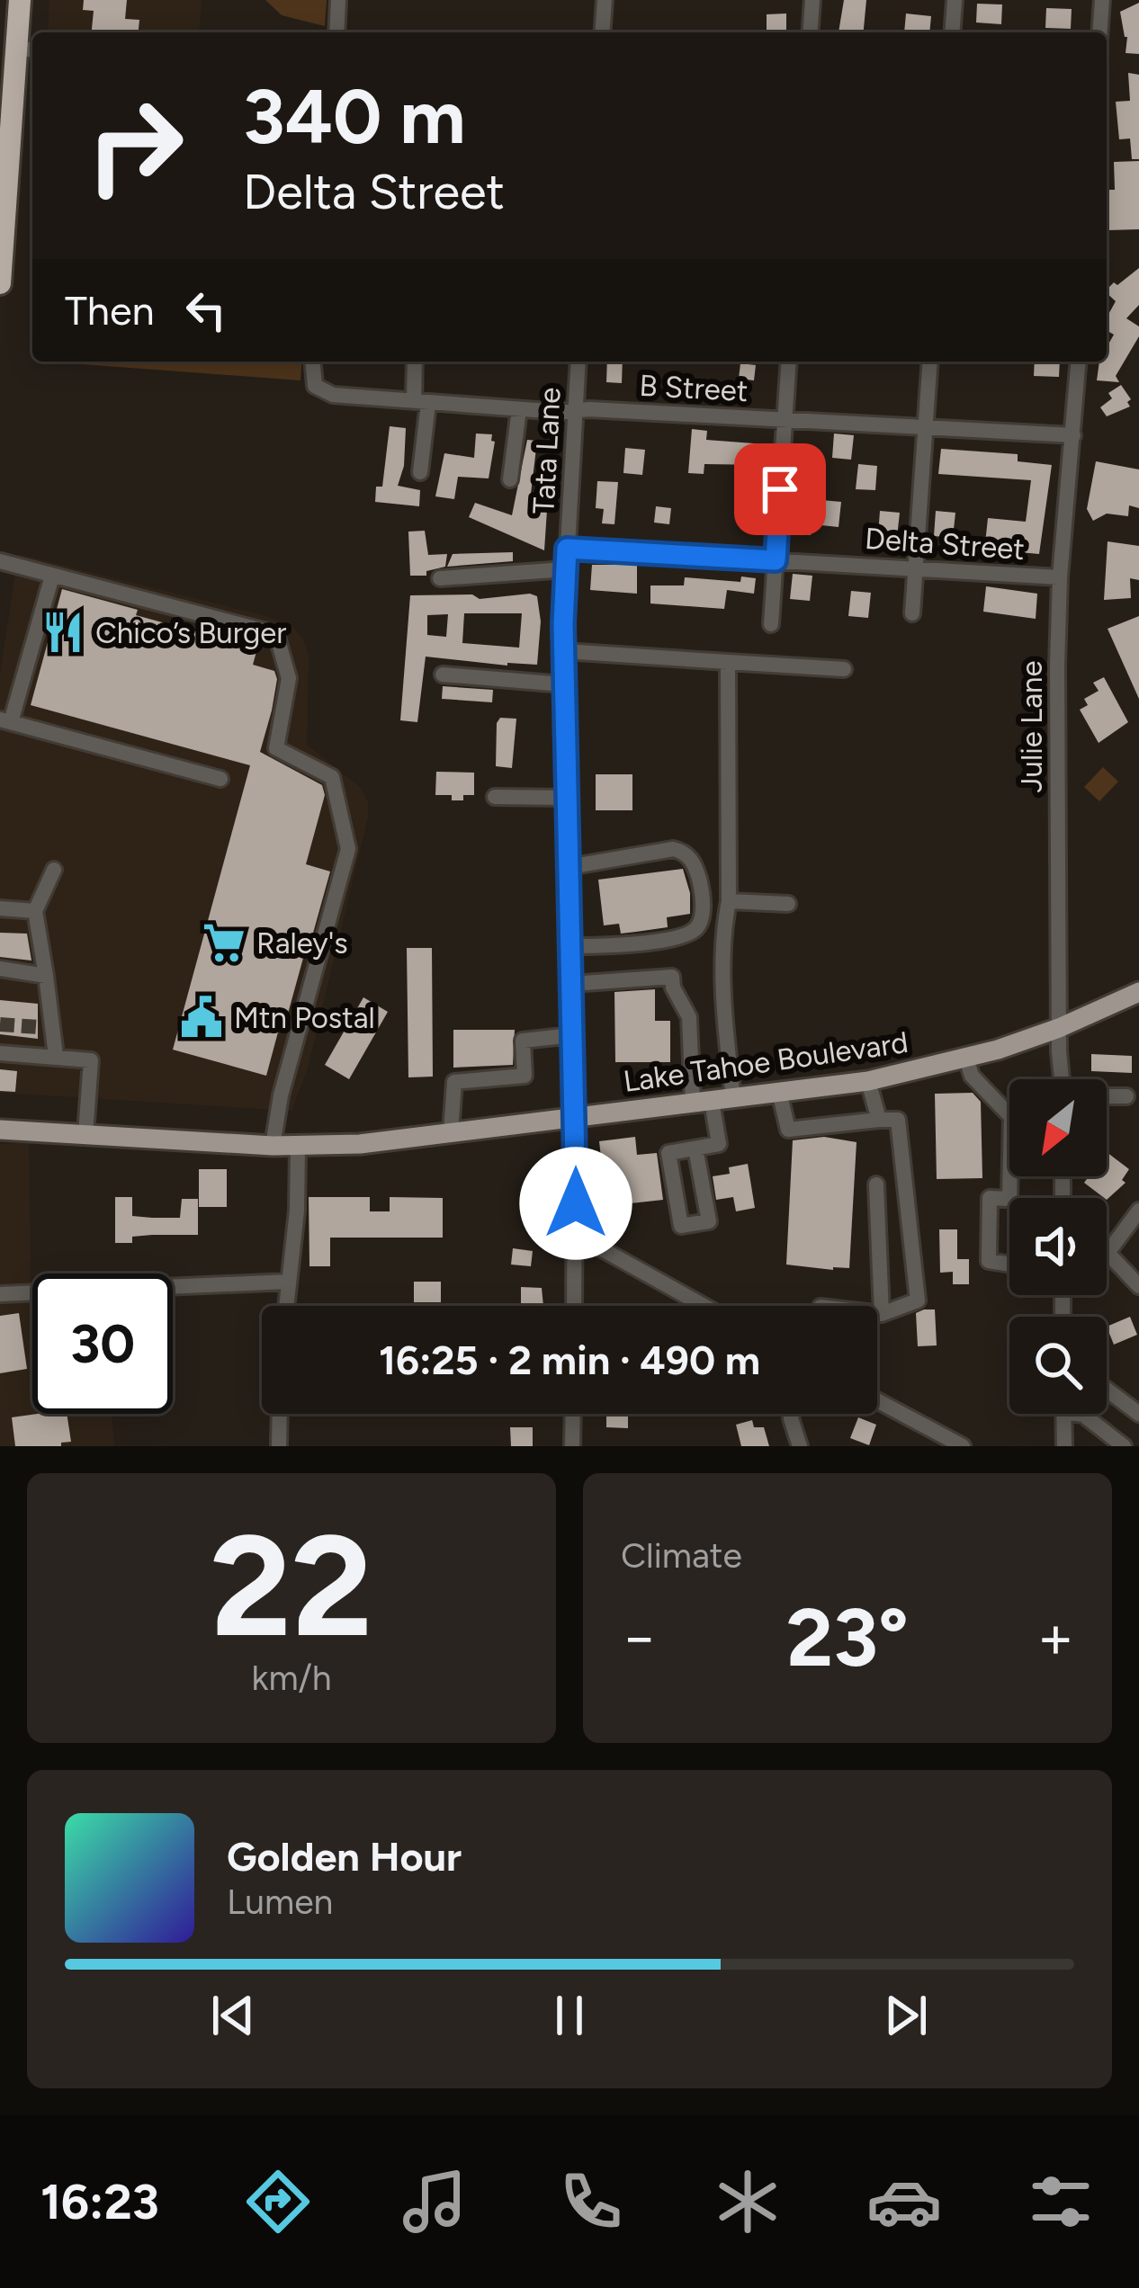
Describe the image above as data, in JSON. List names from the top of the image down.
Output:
{
  "streets": {
    "main road": ["Lake Tahoe Boulevard"],
    "street": [
      "B Street",
      "Tata Lane",
      "Delta Street",
      "Julie Lane"
    ]
  },
  "crossings": [
    ["B Street", "Tata Lane"],
    ["B Street", "Julie Lane"],
    ["Tata Lane", "Delta Street"],
    ["Tata Lane", "Lake Tahoe Boulevard"],
    ["Delta Street", "Julie Lane"],
    ["Julie Lane", "Lake Tahoe Boulevard"]
  ],
  "places": {
    "restaurant": ["Chico’s Burger"],
    "supermarket": ["Raley's"],
    "public building": ["Mtn Postal"]
  },
  "north": "bottom left",
  "page": {
    "turn": ["340 m", "Delta Street"],
    "then": "Then",
    "limit": "30",
    "trip": "16:25 · 2 min · 490 m",
    "tile": [
      ["22", "km/h"],
      "Climate"
    ],
    "heat": ["−", "23°", "+"],
    "song": ["Golden Hour", "Lumen"],
    "tabs": "16:23"
  }
}
